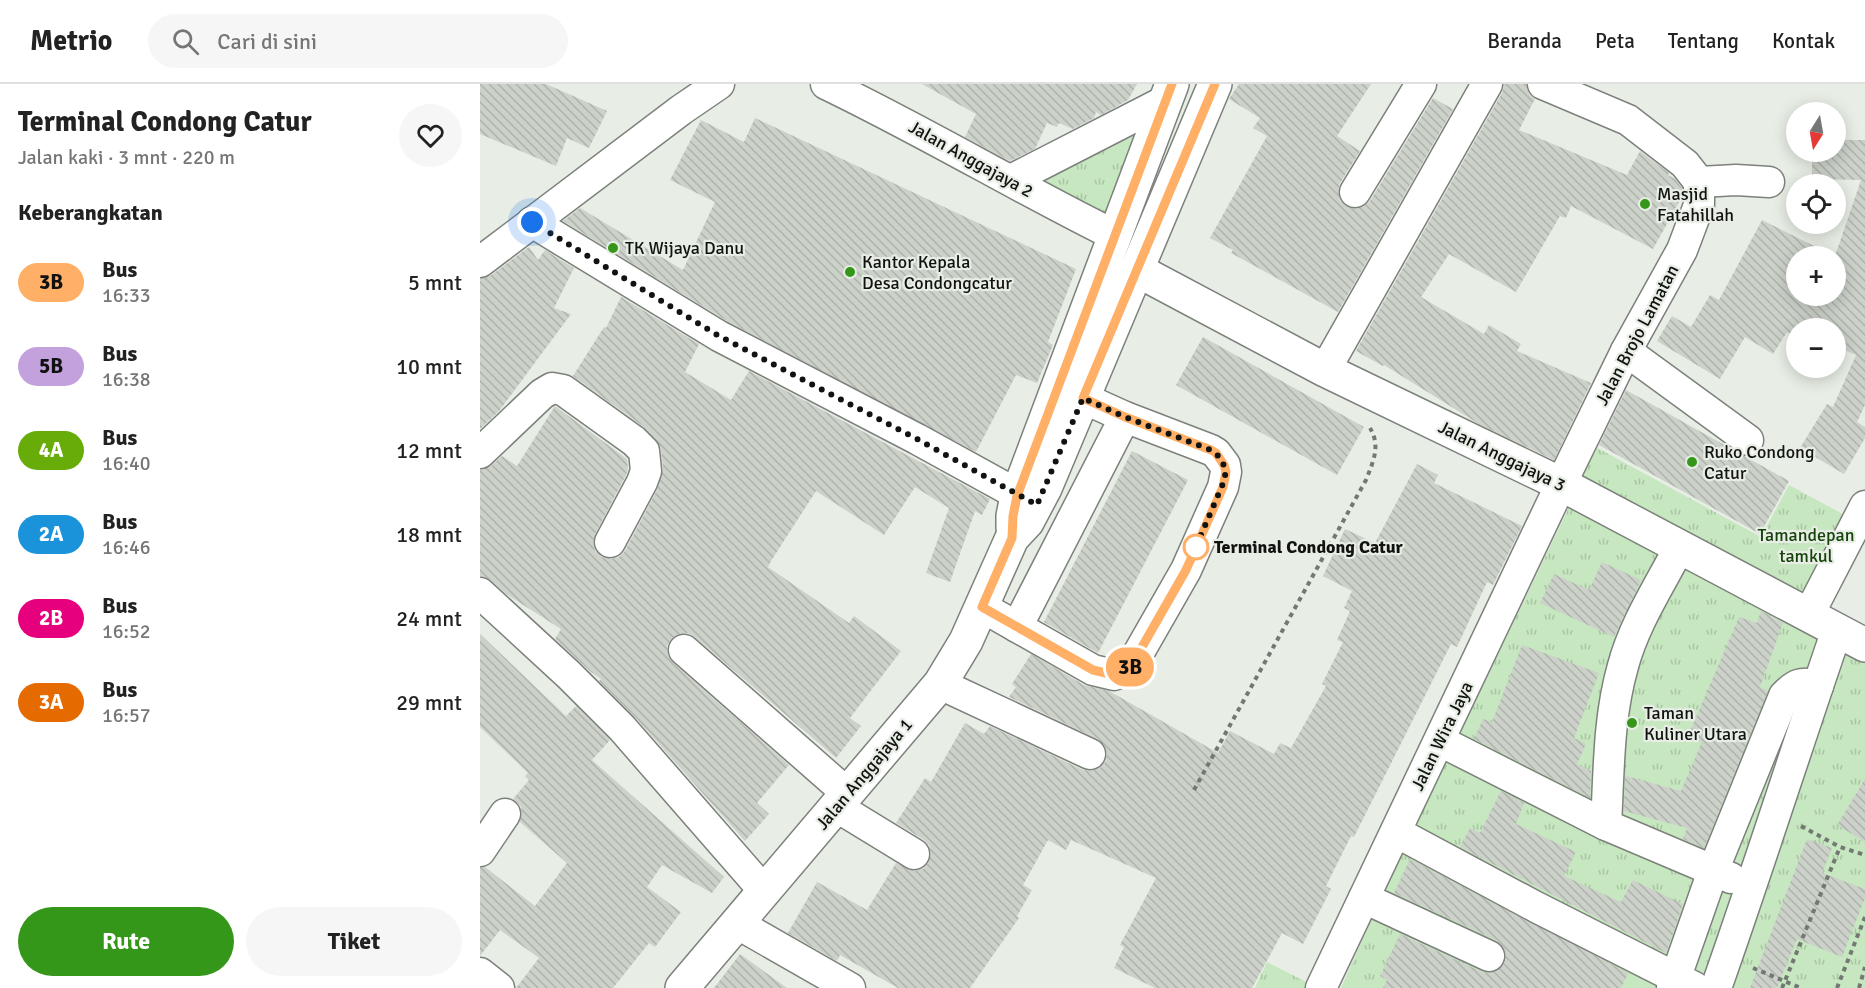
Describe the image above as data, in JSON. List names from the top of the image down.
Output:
{
  "streets": {
    "main road": ["Jalan Anggajaya 3", "Jalan Anggajaya 1"],
    "street": ["Jalan Anggajaya 2", "Jalan Brojo Lamatan", "Jalan Wira Jaya"]
  },
  "crossings": [
    ["Jalan Anggajaya 2", "Jalan Anggajaya 1"],
    ["Jalan Brojo Lamatan", "Jalan Anggajaya 3"],
    ["Jalan Brojo Lamatan", "Jalan Wira Jaya"],
    ["Jalan Anggajaya 3", "Jalan Wira Jaya"],
    ["Jalan Anggajaya 3", "Jalan Anggajaya 1"]
  ],
  "parks": ["Tamandepan tamkul"],
  "places": [
    "Masjid Fatahillah",
    "TK Wijaya Danu",
    "Kantor Kepala Desa Condongcatur",
    "Ruko Condong Catur",
    "Terminal Condong Catur",
    "Taman Kuliner Utara"
  ],
  "lines": ["bus line 3B"],
  "north": "bottom",
  "page": {
    "header": "Metrio",
    "search": "Cari di sini",
    "nav": [
      "Beranda",
      "Peta",
      "Tentang",
      "Kontak"
    ],
    "heading": [
      ["Terminal Condong Catur", "Jalan kaki · 3 mnt · 220 m"],
      "Keberangkatan"
    ],
    "on_map": "3B",
    "map_buttons": ["+", "−"],
    "list": [
      {
        "mark": "3B",
        "name": "Bus",
        "note": "16:33",
        "value": "5 mnt"
      },
      {
        "mark": "5B",
        "name": "Bus",
        "note": "16:38",
        "value": "10 mnt"
      },
      {
        "mark": "4A",
        "name": "Bus",
        "note": "16:40",
        "value": "12 mnt"
      },
      {
        "mark": "2A",
        "name": "Bus",
        "note": "16:46",
        "value": "18 mnt"
      },
      {
        "mark": "2B",
        "name": "Bus",
        "note": "16:52",
        "value": "24 mnt"
      },
      {
        "mark": "3A",
        "name": "Bus",
        "note": "16:57",
        "value": "29 mnt"
      }
    ],
    "buttons": ["Rute", "Tiket"]
  }
}
